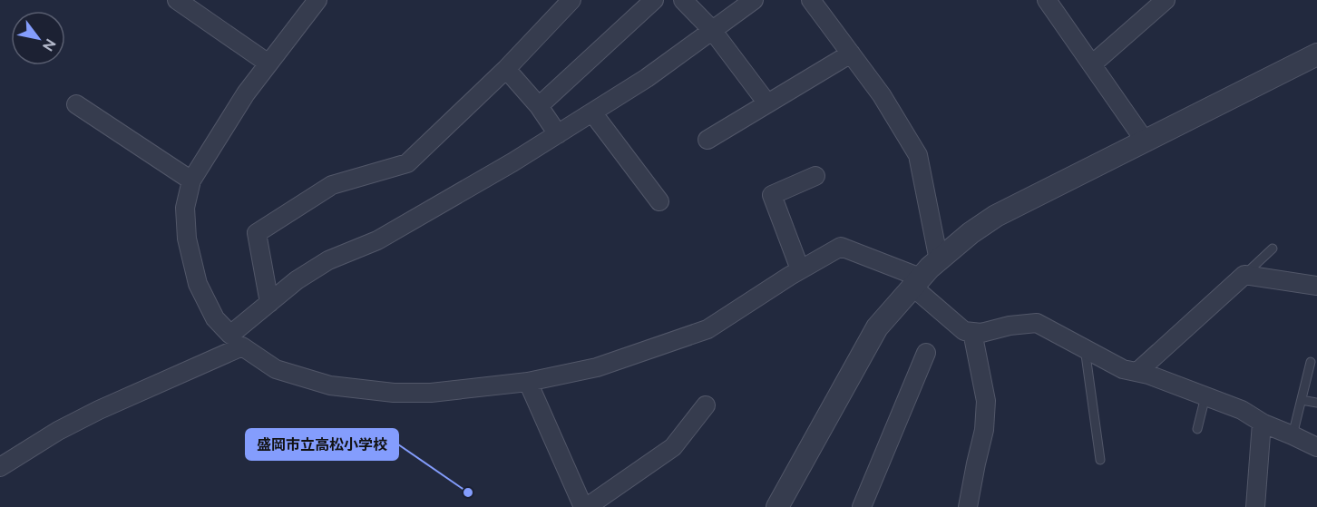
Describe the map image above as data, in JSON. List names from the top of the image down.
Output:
{
  "places": ["盛岡市立高松小学校"],
  "north": "bottom right"
}
